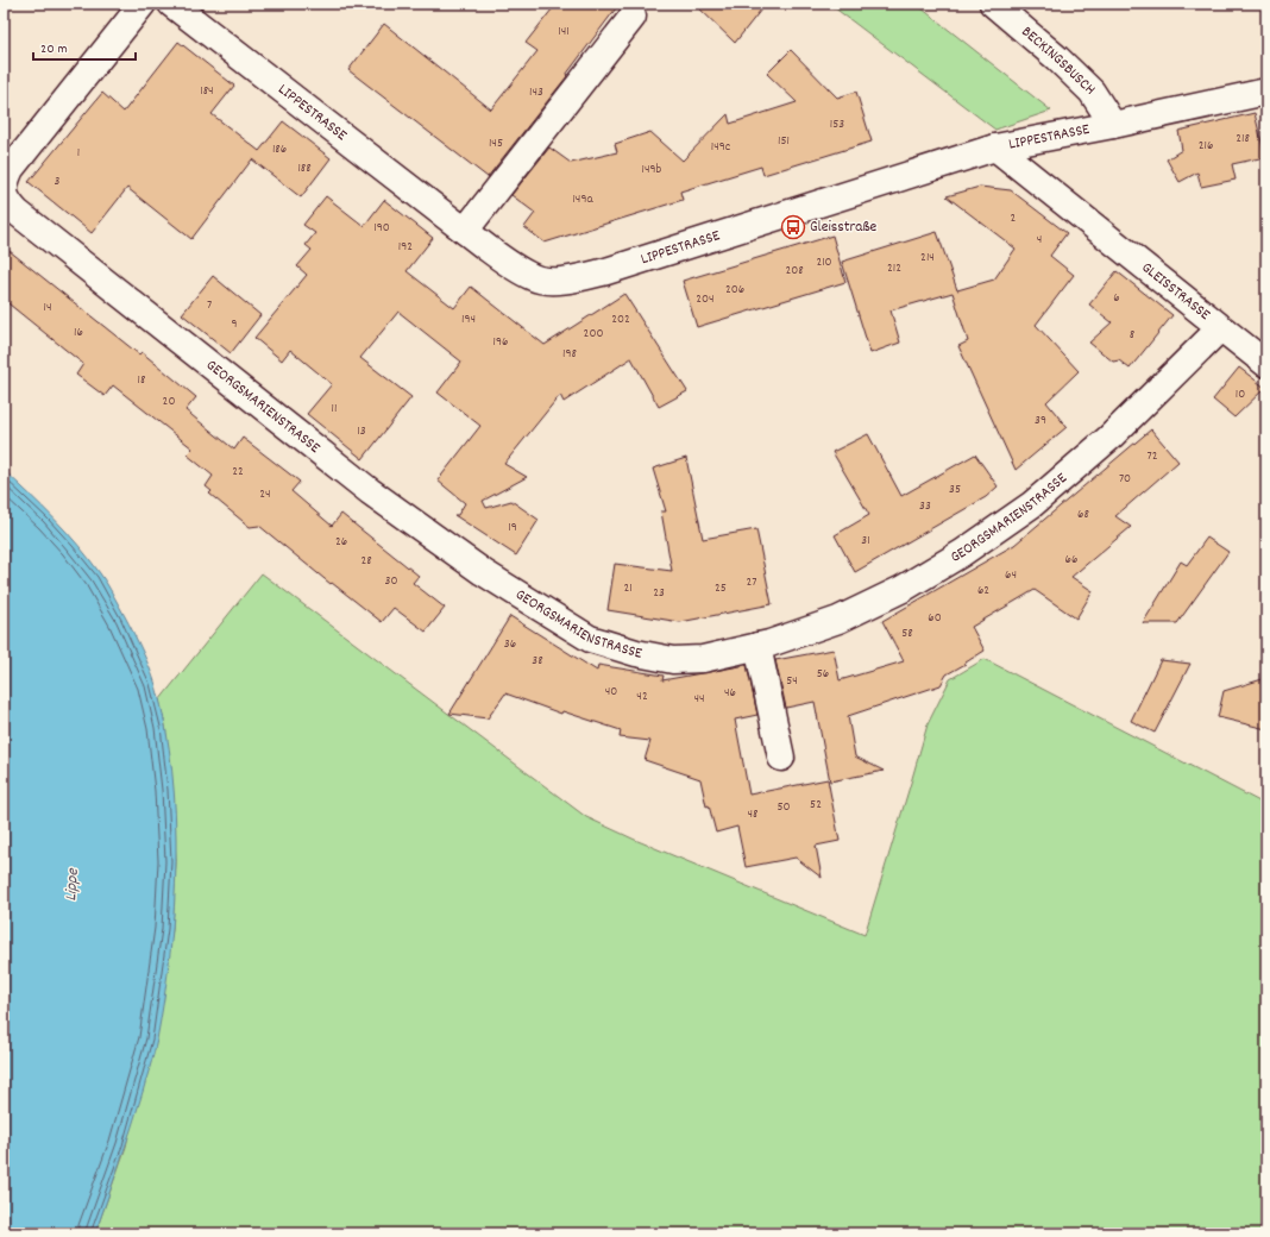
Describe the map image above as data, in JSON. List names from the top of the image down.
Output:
{
  "streets": {
    "street": [
      "BECKINGSBUSCH",
      "LIPPESTRASSE",
      "GLEISSTRASSE",
      "GEORGSMARIENSTRASSE"
    ]
  },
  "crossings": [
    ["BECKINGSBUSCH", "LIPPESTRASSE"],
    ["LIPPESTRASSE", "GLEISSTRASSE"],
    ["GLEISSTRASSE", "GEORGSMARIENSTRASSE"]
  ],
  "water": ["Lippe"],
  "places": {
    "bus stop": ["Gleisstraße"]
  },
  "house_numbers": [
    "141",
    "184",
    "143",
    "153",
    "218",
    "151",
    "145",
    "216",
    "149c",
    "186",
    "1",
    "188",
    "149b",
    "3",
    "149a",
    "2",
    "190",
    "4",
    "192",
    "214",
    "210",
    "212",
    "208",
    "206",
    "6",
    "204",
    "7",
    "14",
    "194",
    "202",
    "9",
    "16",
    "200",
    "8",
    "196",
    "198",
    "18",
    "10",
    "20",
    "11",
    "39",
    "13",
    "72",
    "22",
    "70",
    "35",
    "24",
    "33",
    "68",
    "19",
    "31",
    "26",
    "66",
    "28",
    "64",
    "30",
    "27",
    "21",
    "25",
    "62",
    "23",
    "60",
    "58",
    "36",
    "38",
    "56",
    "54",
    "40",
    "46",
    "42",
    "44",
    "52",
    "50",
    "48"
  ],
  "scale_bar": "20 m"
}
